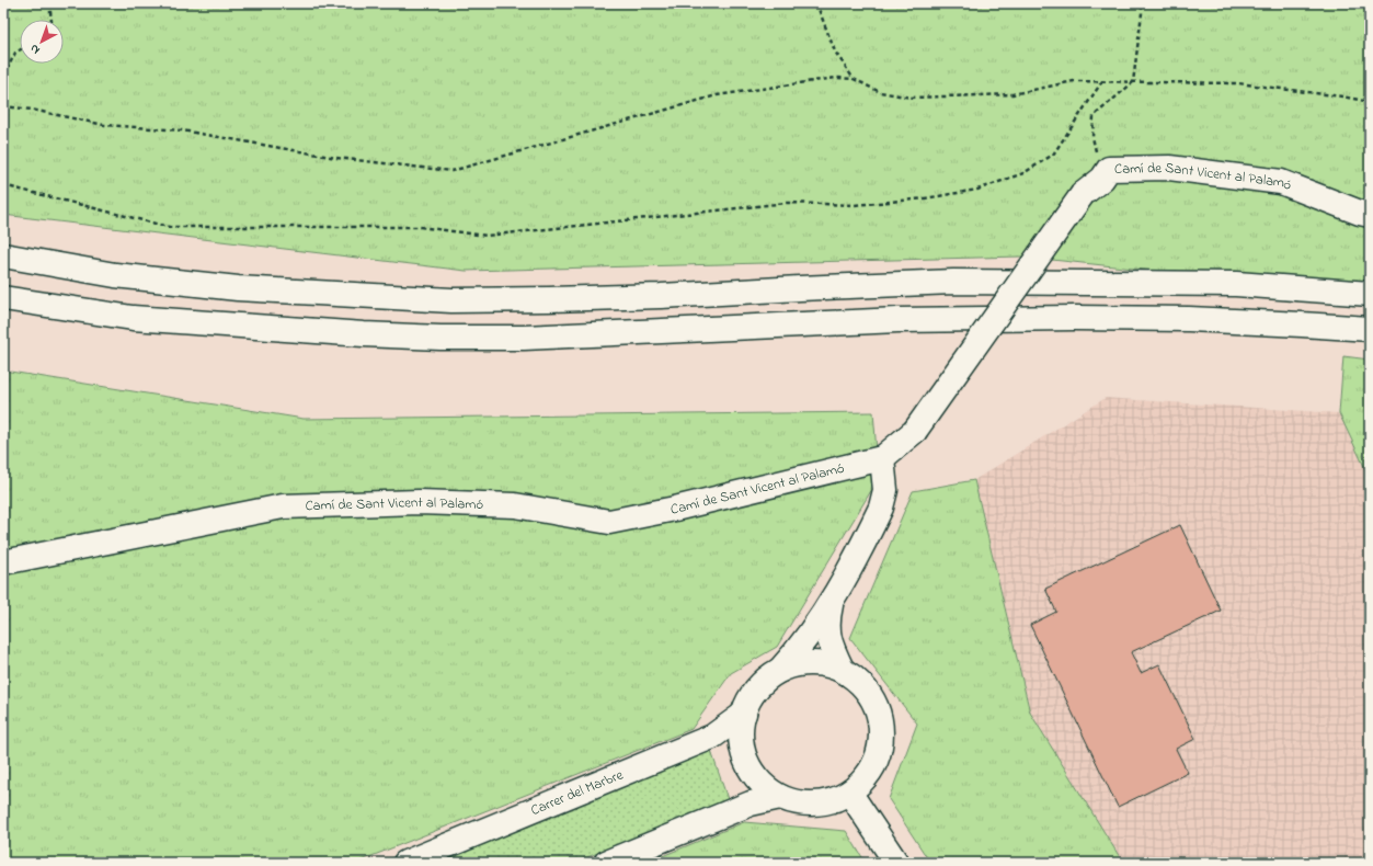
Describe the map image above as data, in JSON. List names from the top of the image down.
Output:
{
  "streets": {
    "main road": ["Camí de Sant Vicent al Palamó", "Carrer del Marbre"]
  },
  "north": "bottom left"
}
